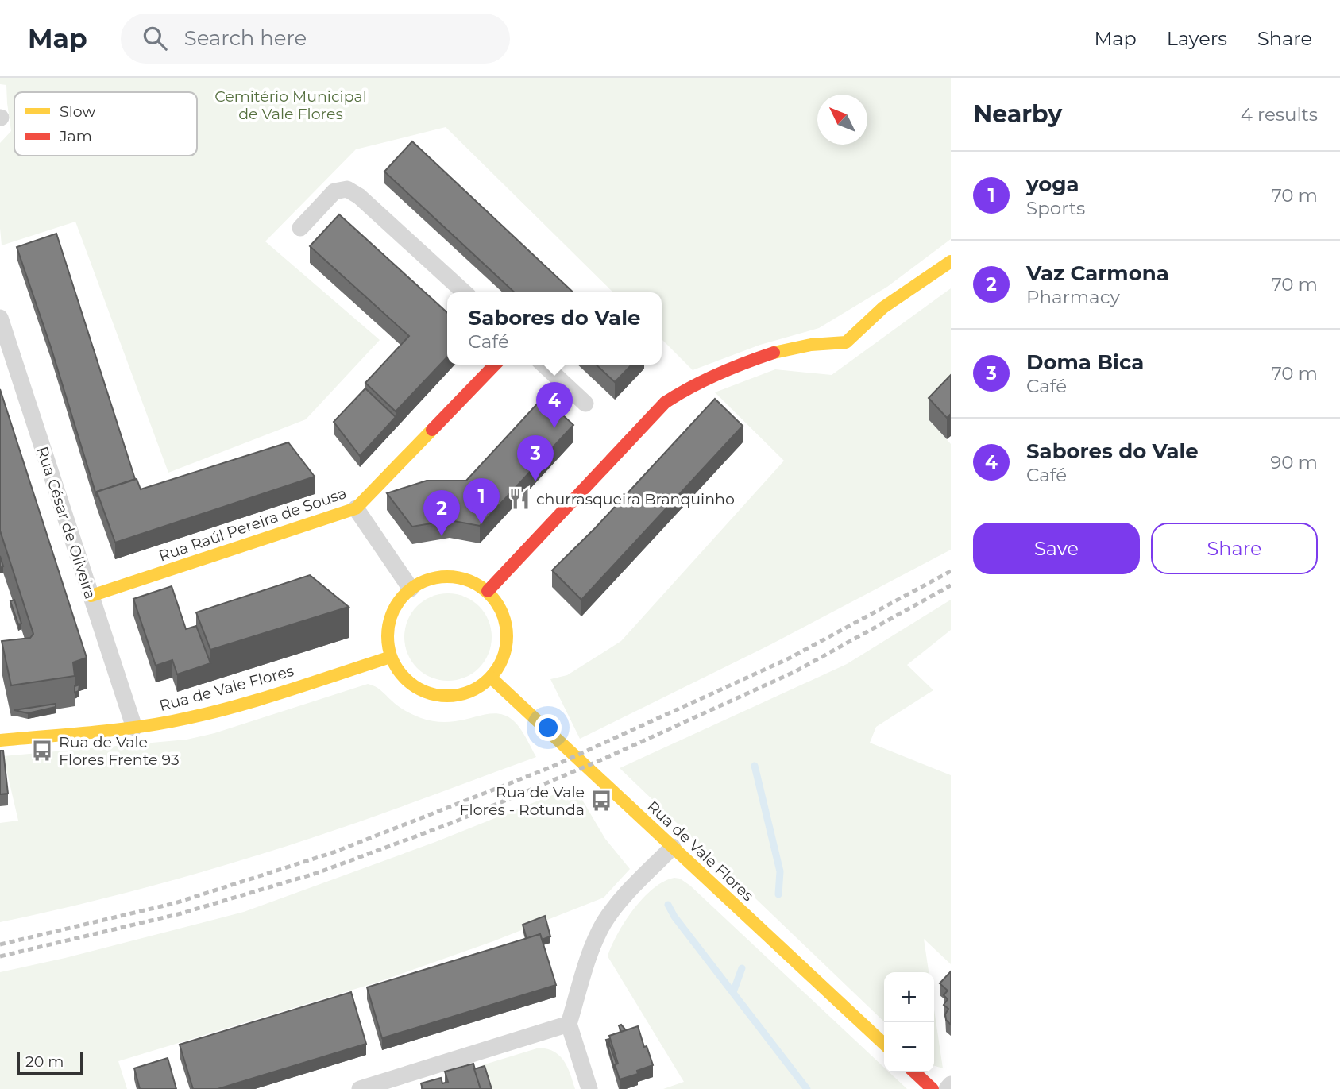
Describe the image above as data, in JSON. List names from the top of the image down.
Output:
{
  "streets": {
    "street": ["Rua César de Oliveira", "Rua Raúl Pereira de Sousa", "Rua de Vale Flores"]
  },
  "crossings": [
    ["Rua César de Oliveira", "Rua Raúl Pereira de Sousa"],
    ["Rua César de Oliveira", "Rua de Vale Flores"]
  ],
  "parks": ["Cemitério Municipal de Vale Flores"],
  "places": {
    "restaurant": ["churrasqueira Branquinho"],
    "bus stop": ["Rua de Vale Flores Frente 93", "Rua de Vale Flores - Rotunda"]
  },
  "legend": ["Slow", "Jam"],
  "scale_bar": "20 m",
  "north": "top left",
  "page": {
    "header": "Map",
    "search": "Search here",
    "nav": ["Map", "Layers", "Share"],
    "heading": ["Nearby", "4 results"],
    "list": [
      {
        "mark": "1",
        "name": "yoga",
        "note": "Sports",
        "value": "70 m"
      },
      {
        "mark": "2",
        "name": "Vaz Carmona",
        "note": "Pharmacy",
        "value": "70 m"
      },
      {
        "mark": "3",
        "name": "Doma Bica",
        "note": "Café",
        "value": "70 m"
      },
      {
        "mark": "4",
        "name": "Sabores do Vale",
        "note": "Café",
        "value": "90 m"
      }
    ],
    "popup": ["Sabores do Vale", "Café"],
    "pins": [
      "4",
      "3",
      "1",
      "2"
    ],
    "buttons": ["Save", "Share"],
    "map_buttons": ["+", "−"],
    "scale": "20 m"
  }
}
